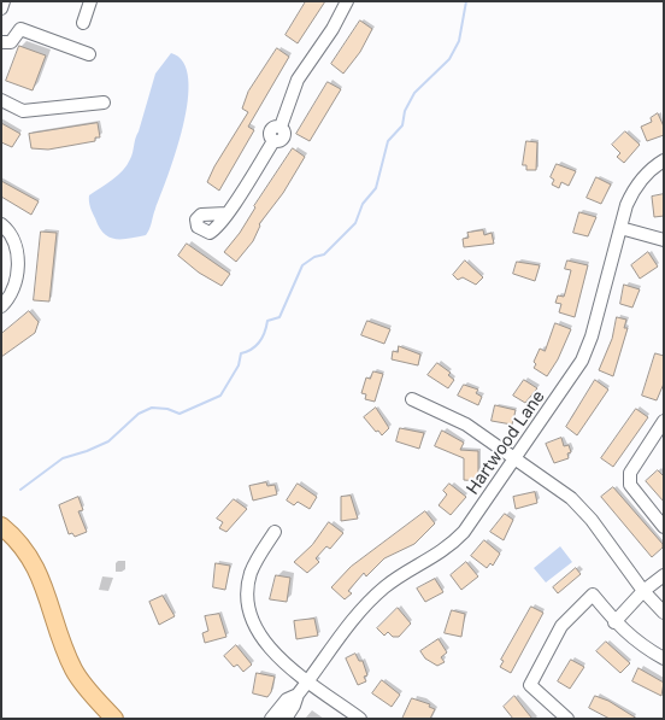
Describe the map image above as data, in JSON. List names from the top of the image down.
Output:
{
  "streets": {
    "street": ["Hartwood Lane"]
  }
}
